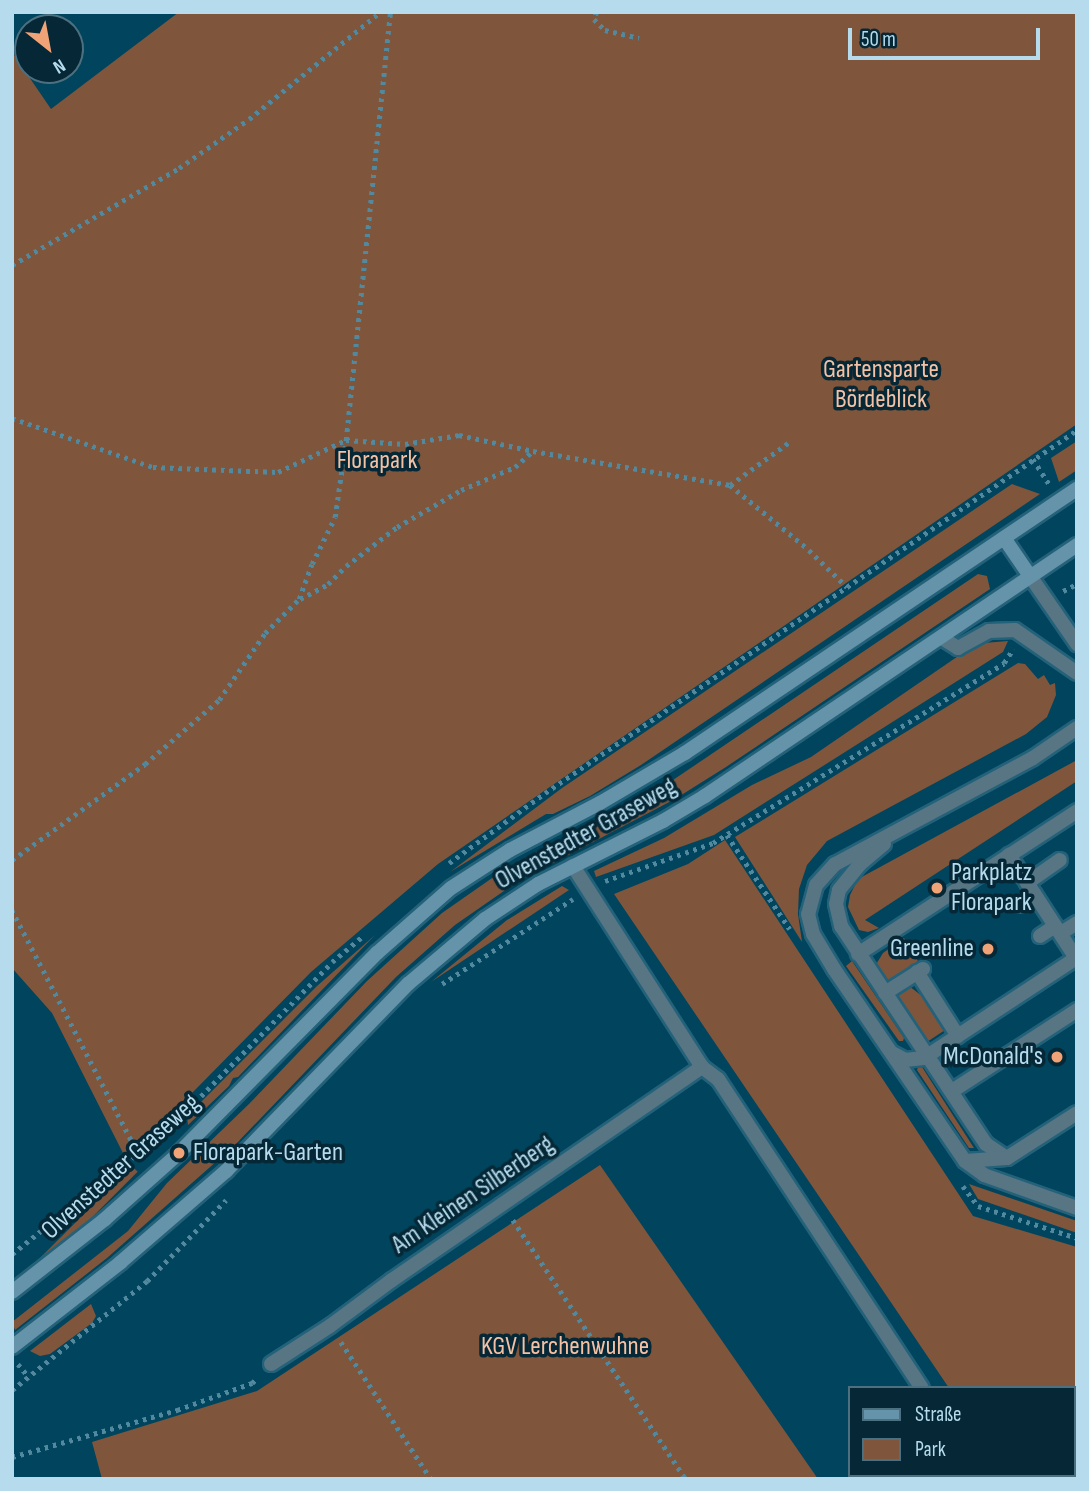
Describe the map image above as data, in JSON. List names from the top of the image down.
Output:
{
  "streets": {
    "main road": ["Olvenstedter Graseweg"],
    "street": ["Am Kleinen Silberberg"]
  },
  "parks": ["Gartensparte Bördeblick", "Florapark", "KGV Lerchenwuhne"],
  "places": [
    "Parkplatz Florapark",
    "Greenline",
    "McDonald's",
    "Florapark-Garten"
  ],
  "legend": ["Straße", "Park"],
  "scale_bar": "50 m",
  "north": "bottom right"
}
